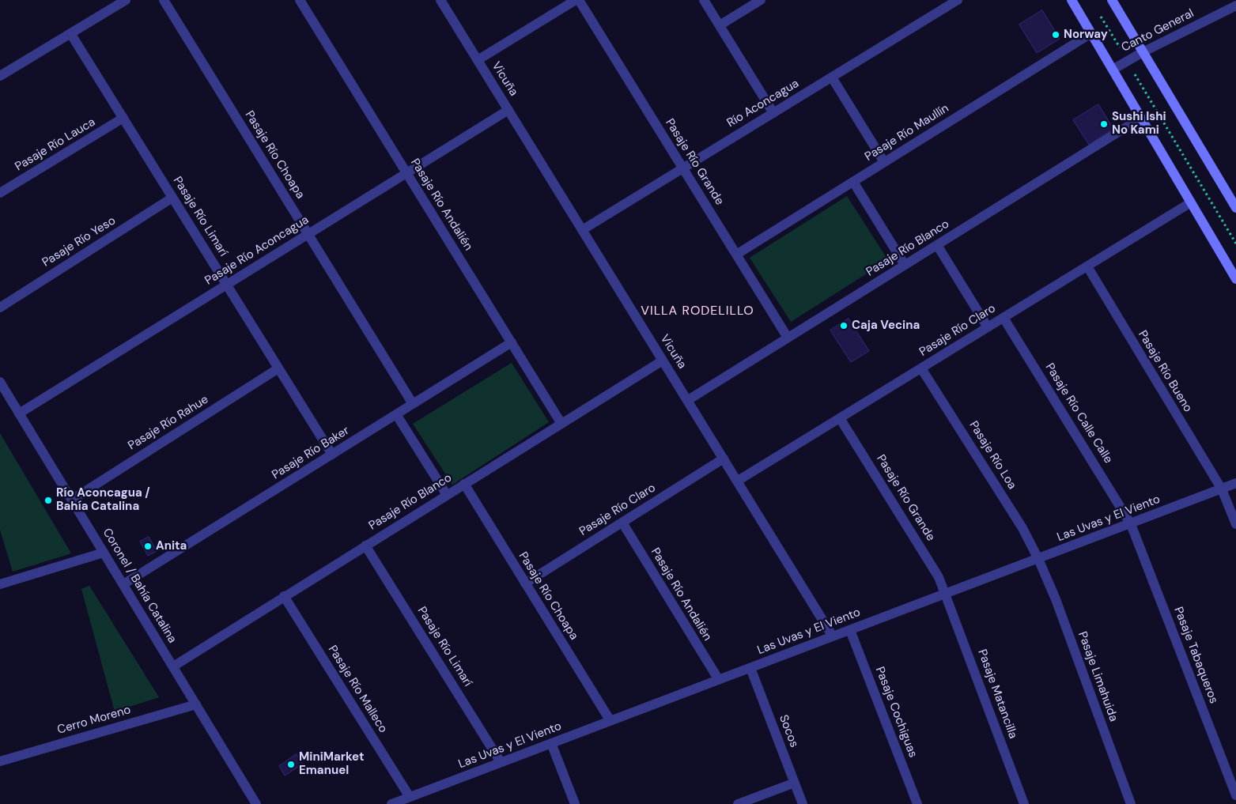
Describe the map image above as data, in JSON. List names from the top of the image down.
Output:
{
  "streets": {
    "street": [
      "Canto General",
      "Vicuña",
      "Río Aconcagua",
      "Pasaje Río Maullín",
      "Pasaje Río Lauca",
      "Pasaje Río Choapa",
      "Pasaje Río Grande",
      "Pasaje Río Andalién",
      "Pasaje Río Limarí",
      "Pasaje Río Yeso",
      "Pasaje Río Blanco",
      "Pasaje Río Aconcagua",
      "Pasaje Río Claro",
      "Pasaje Río Bueno",
      "Pasaje Río Calle Calle",
      "Pasaje Río Rahue",
      "Pasaje Río Baker",
      "Pasaje Río Loa",
      "Las Uvas y El Viento",
      "Coronel / Bahía Catalina",
      "Pasaje Tabaqueros",
      "Pasaje Limahuida",
      "Pasaje Río Malleco",
      "Pasaje Matancilla",
      "Pasaje Cochiguas",
      "Cerro Moreno",
      "Socos"
    ]
  },
  "crossings": [
    ["Vicuña", "Río Aconcagua"],
    ["Vicuña", "Pasaje Río Blanco"],
    ["Vicuña", "Pasaje Río Aconcagua"],
    ["Vicuña", "Pasaje Río Claro"],
    ["Vicuña", "Las Uvas y El Viento"],
    ["Río Aconcagua", "Pasaje Río Grande"],
    ["Pasaje Río Maullín", "Pasaje Río Grande"],
    ["Pasaje Río Lauca", "Pasaje Río Limarí"],
    ["Pasaje Río Choapa", "Pasaje Río Blanco"],
    ["Pasaje Río Choapa", "Pasaje Río Aconcagua"],
    ["Pasaje Río Choapa", "Pasaje Río Claro"],
    ["Pasaje Río Choapa", "Pasaje Río Baker"],
    ["Pasaje Río Choapa", "Las Uvas y El Viento"],
    ["Pasaje Río Grande", "Pasaje Río Blanco"],
    ["Pasaje Río Grande", "Pasaje Río Claro"],
    ["Pasaje Río Grande", "Las Uvas y El Viento"],
    ["Pasaje Río Grande", "Pasaje Matancilla"],
    ["Pasaje Río Andalién", "Pasaje Río Blanco"],
    ["Pasaje Río Andalién", "Pasaje Río Aconcagua"],
    ["Pasaje Río Andalién", "Pasaje Río Claro"],
    ["Pasaje Río Andalién", "Pasaje Río Baker"],
    ["Pasaje Río Andalién", "Las Uvas y El Viento"],
    ["Pasaje Río Limarí", "Pasaje Río Yeso"],
    ["Pasaje Río Limarí", "Pasaje Río Blanco"],
    ["Pasaje Río Limarí", "Pasaje Río Aconcagua"],
    ["Pasaje Río Limarí", "Pasaje Río Rahue"],
    ["Pasaje Río Limarí", "Pasaje Río Baker"],
    ["Pasaje Río Limarí", "Las Uvas y El Viento"],
    ["Pasaje Río Blanco", "Coronel / Bahía Catalina"],
    ["Pasaje Río Blanco", "Pasaje Río Malleco"],
    ["Pasaje Río Aconcagua", "Coronel / Bahía Catalina"],
    ["Pasaje Río Claro", "Pasaje Río Bueno"],
    ["Pasaje Río Claro", "Pasaje Río Calle Calle"],
    ["Pasaje Río Claro", "Pasaje Río Loa"],
    ["Pasaje Río Bueno", "Las Uvas y El Viento"],
    ["Pasaje Río Calle Calle", "Las Uvas y El Viento"],
    ["Pasaje Río Calle Calle", "Pasaje Tabaqueros"],
    ["Pasaje Río Rahue", "Coronel / Bahía Catalina"],
    ["Pasaje Río Baker", "Coronel / Bahía Catalina"],
    ["Pasaje Río Loa", "Las Uvas y El Viento"],
    ["Pasaje Río Loa", "Pasaje Limahuida"],
    ["Las Uvas y El Viento", "Pasaje Tabaqueros"],
    ["Las Uvas y El Viento", "Pasaje Limahuida"],
    ["Las Uvas y El Viento", "Pasaje Río Malleco"],
    ["Las Uvas y El Viento", "Pasaje Matancilla"],
    ["Las Uvas y El Viento", "Pasaje Cochiguas"],
    ["Las Uvas y El Viento", "Socos"],
    ["Coronel / Bahía Catalina", "Cerro Moreno"]
  ],
  "districts": ["VILLA RODELILLO"],
  "places": [
    "Norway",
    "Sushi Ishi No Kami",
    "Caja Vecina",
    "Río Aconcagua / Bahía Catalina",
    "Anita",
    "MiniMarket Emanuel"
  ]
}
